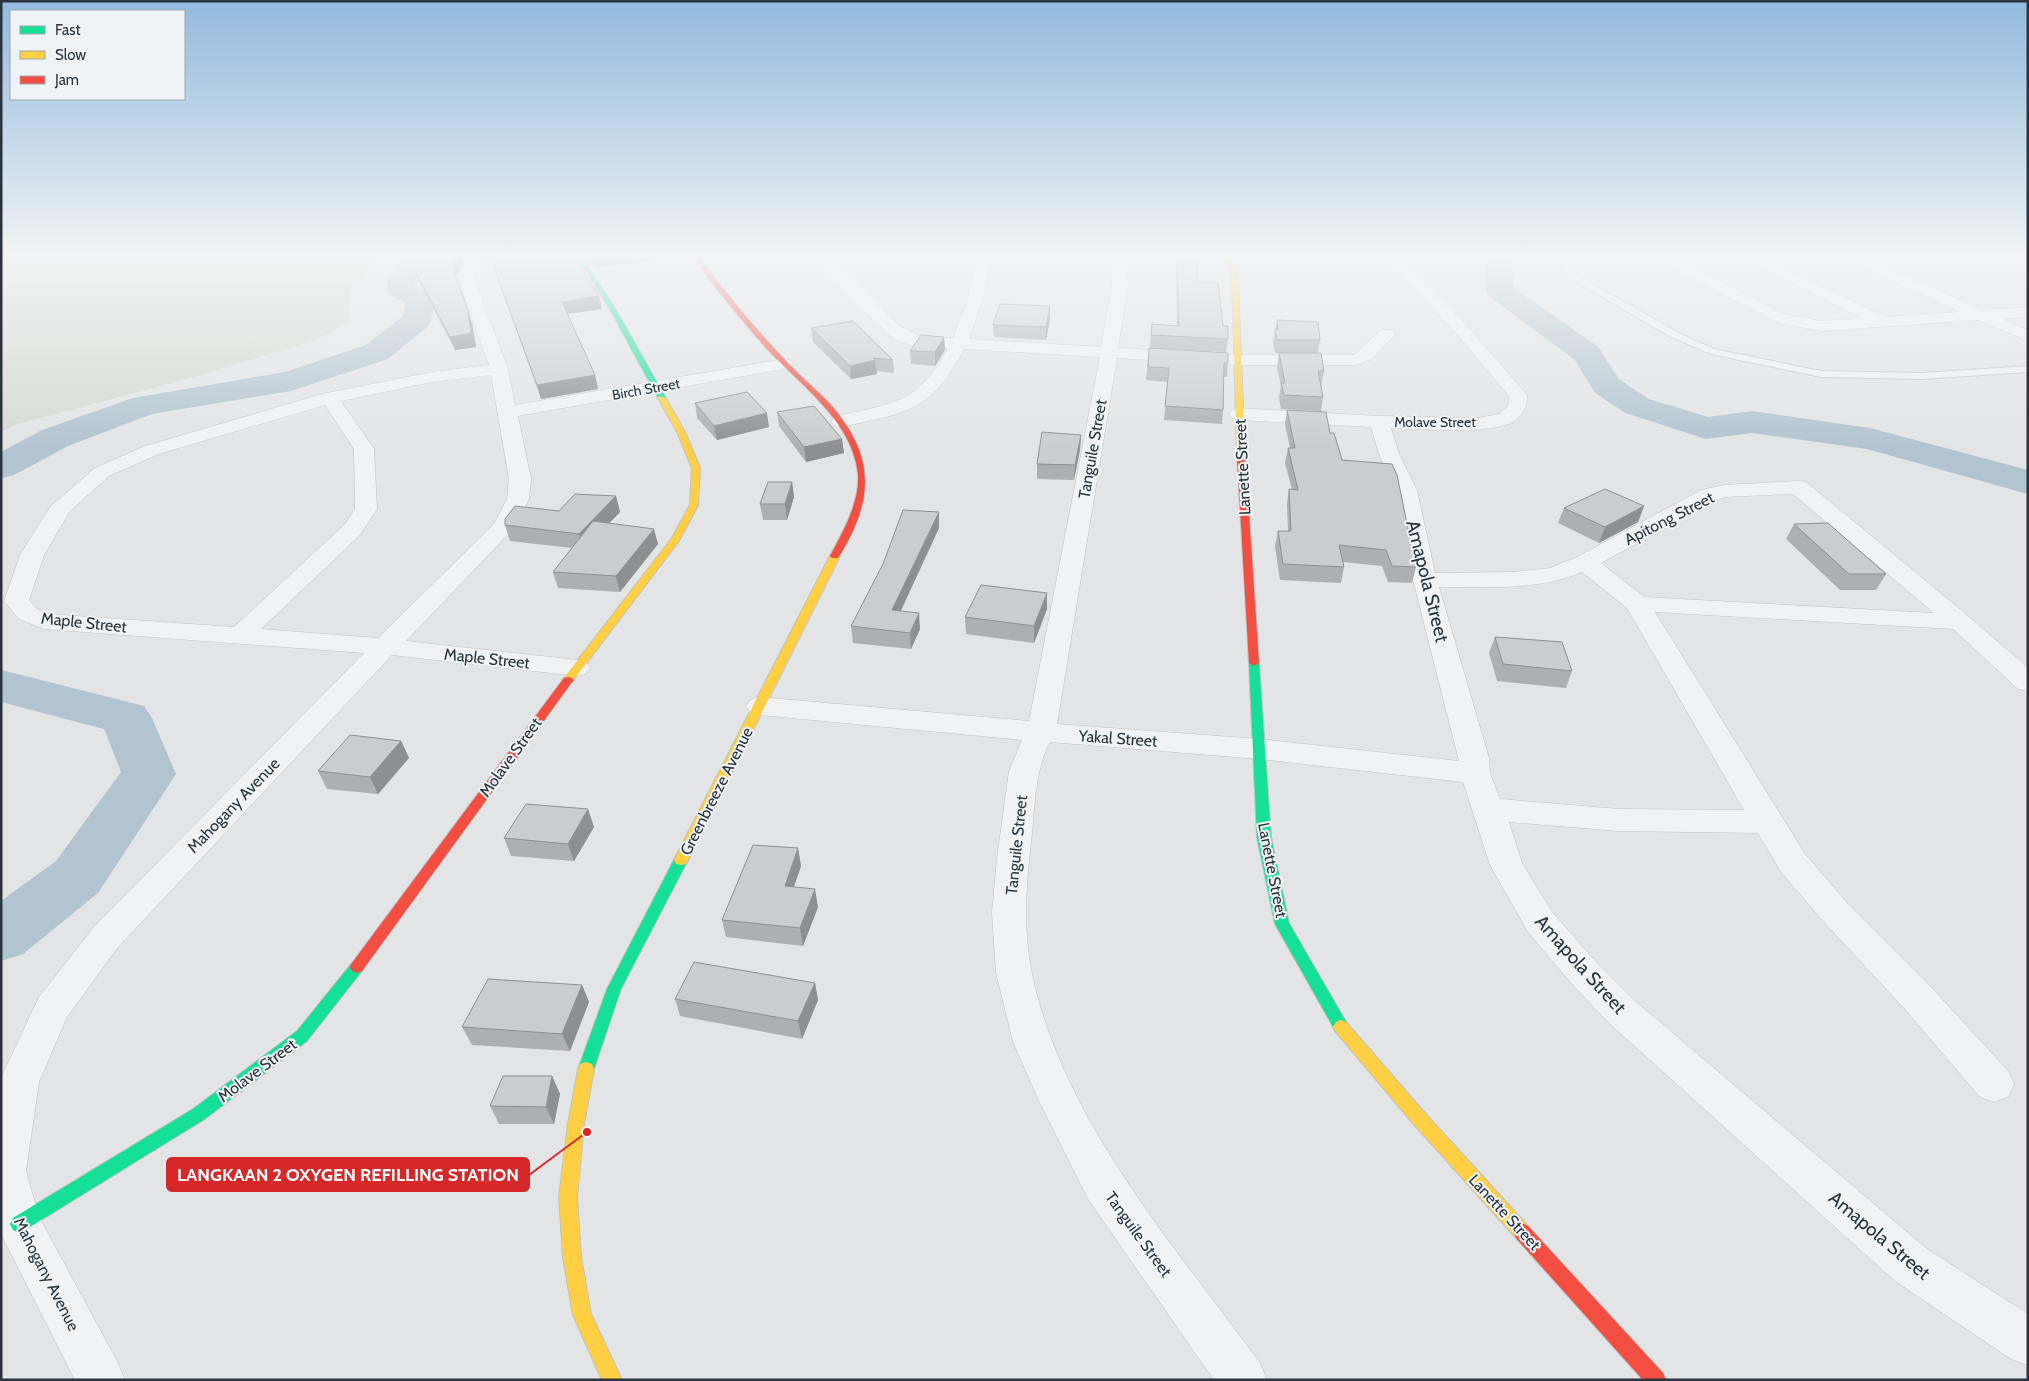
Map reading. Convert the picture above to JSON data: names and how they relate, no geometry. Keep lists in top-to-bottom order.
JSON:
{
  "streets": {
    "street": [
      "Birch Street",
      "Molave Street",
      "Tanguile Street",
      "Lanette Street",
      "Apitong Street",
      "Amapola Street",
      "Maple Street",
      "Yakal Street",
      "Greenbreeze Avenue",
      "Mahogany Avenue"
    ]
  },
  "crossings": [
    ["Birch Street", "Molave Street"],
    ["Birch Street", "Greenbreeze Avenue"],
    ["Birch Street", "Mahogany Avenue"],
    ["Molave Street", "Lanette Street"],
    ["Molave Street", "Amapola Street"],
    ["Molave Street", "Maple Street"],
    ["Molave Street", "Mahogany Avenue"],
    ["Tanguile Street", "Yakal Street"],
    ["Lanette Street", "Yakal Street"],
    ["Apitong Street", "Amapola Street"],
    ["Amapola Street", "Yakal Street"],
    ["Maple Street", "Mahogany Avenue"],
    ["Yakal Street", "Greenbreeze Avenue"]
  ],
  "places": ["LANGKAAN 2 OXYGEN REFILLING STATION"],
  "legend": ["Fast", "Slow", "Jam"]
}
